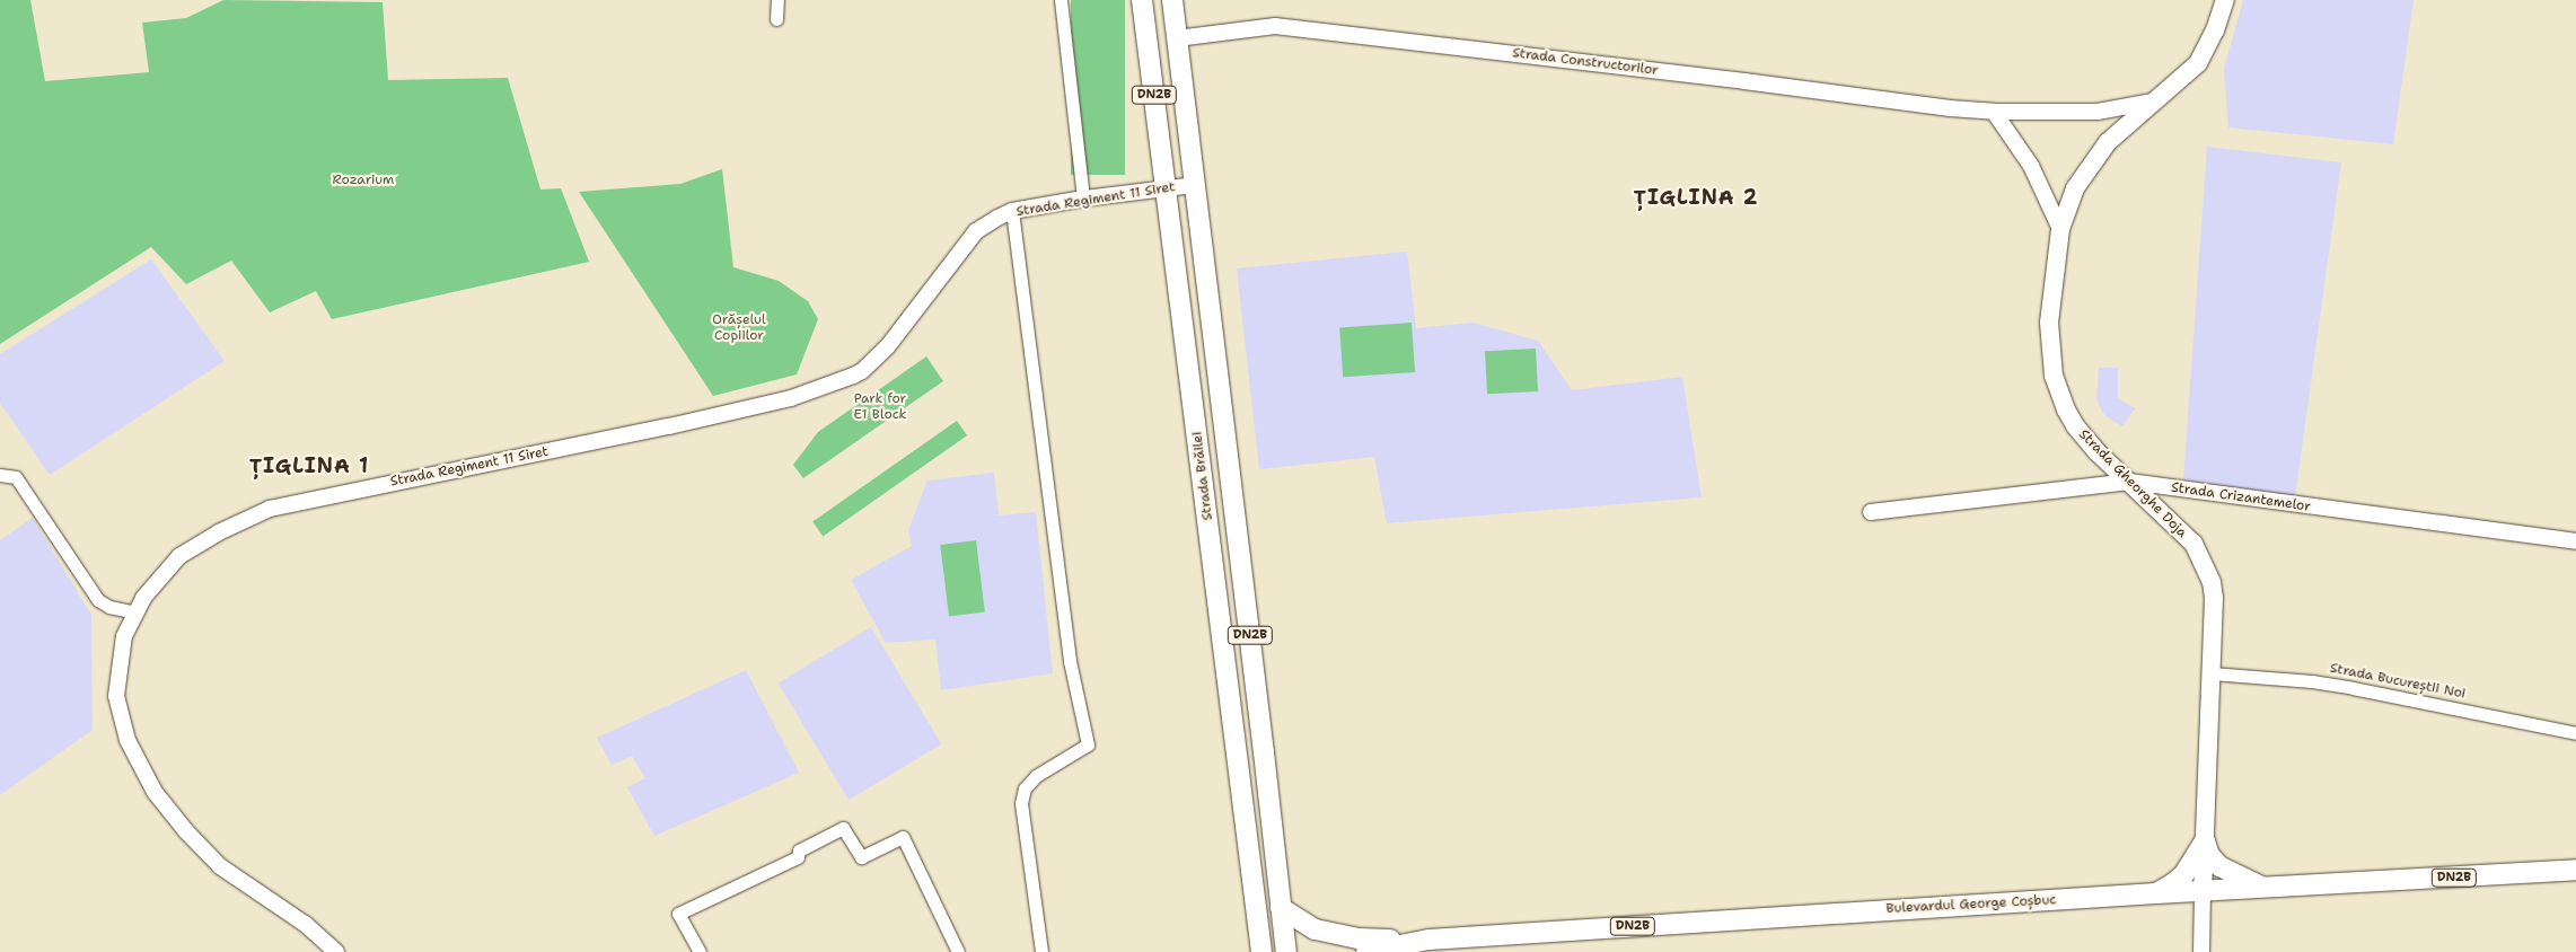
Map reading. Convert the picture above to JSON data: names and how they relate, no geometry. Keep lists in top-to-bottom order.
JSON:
{
  "streets": {
    "main road": [
      "DN2B",
      "Strada Brăilei",
      "Strada Gheorghe Doja",
      "Bulevardul George Coșbuc"
    ],
    "street": [
      "Strada Constructorilor",
      "Strada Regiment 11 Siret",
      "Strada Crizantemelor",
      "Strada Bucureștii Noi"
    ]
  },
  "crossings": [
    ["Strada Constructorilor", "Strada Brăilei"],
    ["Strada Constructorilor", "Strada Gheorghe Doja"],
    ["DN2B", "Strada Brăilei"],
    ["DN2B", "Bulevardul George Coșbuc"],
    ["Strada Regiment 11 Siret", "Strada Brăilei"],
    ["Strada Gheorghe Doja", "Strada Crizantemelor"],
    ["Strada Gheorghe Doja", "Strada Bucureștii Noi"],
    ["Strada Gheorghe Doja", "Bulevardul George Coșbuc"]
  ],
  "districts": ["ȚIGLINA 2", "ȚIGLINA 1"],
  "parks": ["Rozarium", "Orășelul Copiilor", "Park for E1 Block"]
}
